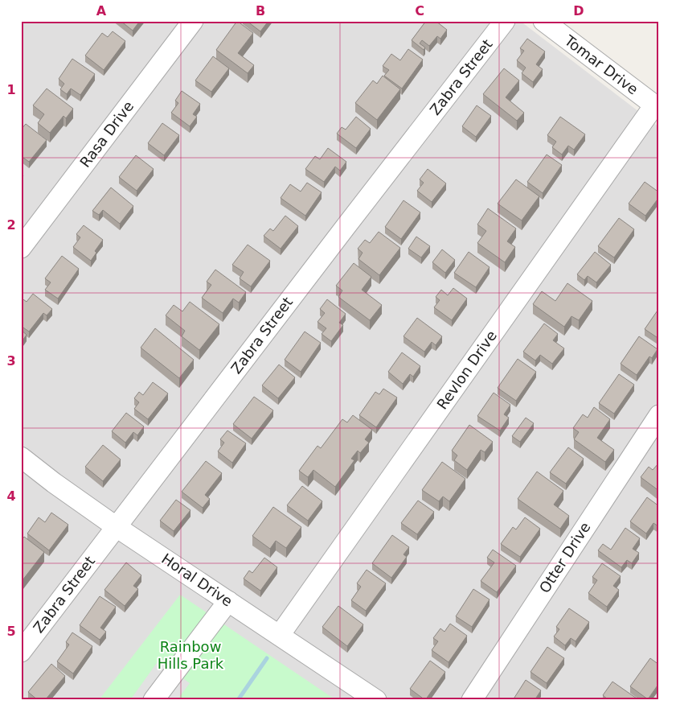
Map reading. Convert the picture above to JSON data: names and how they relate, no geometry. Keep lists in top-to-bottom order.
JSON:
{
  "streets": {
    "street": [
      "Tomar Drive",
      "Zabra Street",
      "Rasa Drive",
      "Revlon Drive",
      "Otter Drive",
      "Horal Drive"
    ]
  },
  "crossings": [
    ["Tomar Drive", "Revlon Drive"],
    ["Zabra Street", "Horal Drive"],
    ["Revlon Drive", "Horal Drive"]
  ],
  "parks": ["Rainbow Hills Park"],
  "grid": {
    "columns": [
      "A",
      "B",
      "C",
      "D"
    ],
    "rows": [
      "1",
      "2",
      "3",
      "4",
      "5"
    ]
  }
}
